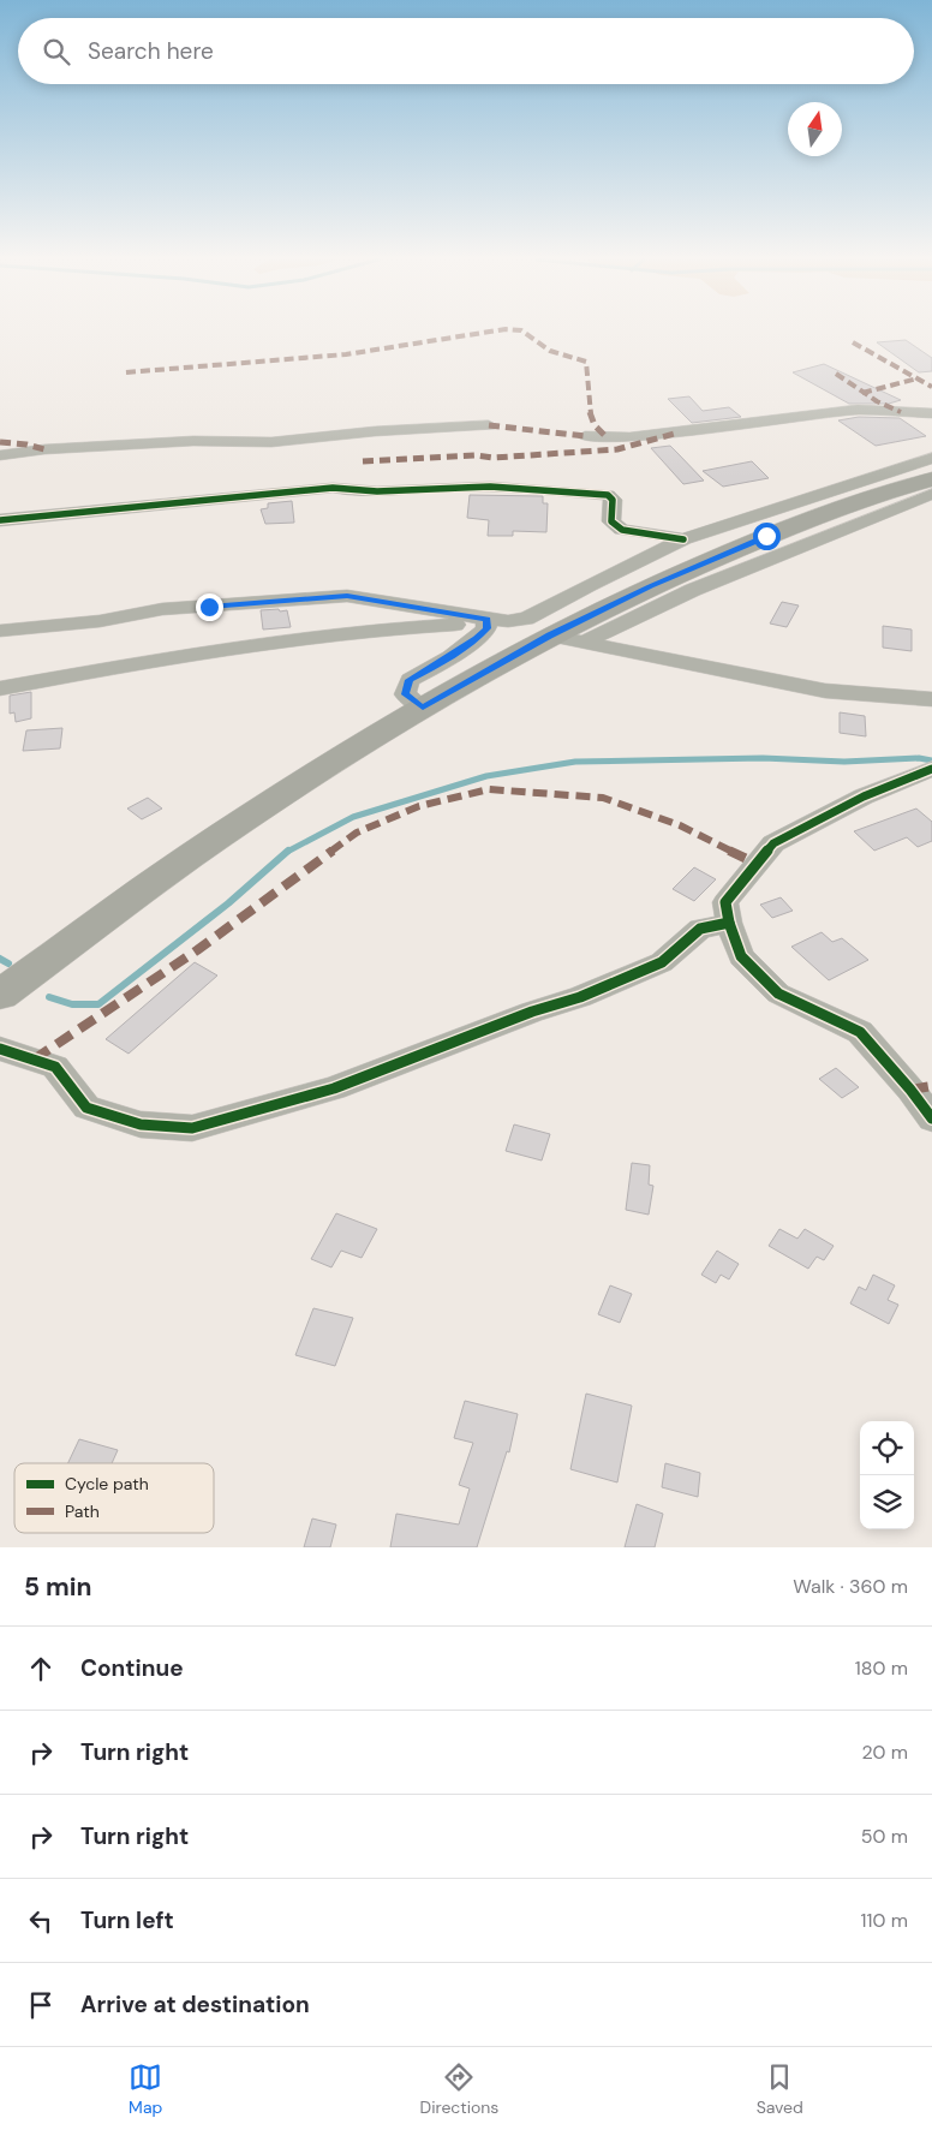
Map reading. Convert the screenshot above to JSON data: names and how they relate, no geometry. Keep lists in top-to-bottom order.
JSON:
{
  "legend": ["Cycle path", "Path"],
  "north": "top",
  "page": {
    "search": "Search here",
    "heading": ["5 min", "Walk · 360 m"],
    "list": [
      ["Continue", "180 m"],
      ["Turn right", "20 m"],
      ["Turn right", "50 m"],
      ["Turn left", "110 m"],
      "Arrive at destination"
    ],
    "nav": ["Map", "Directions", "Saved"]
  }
}
